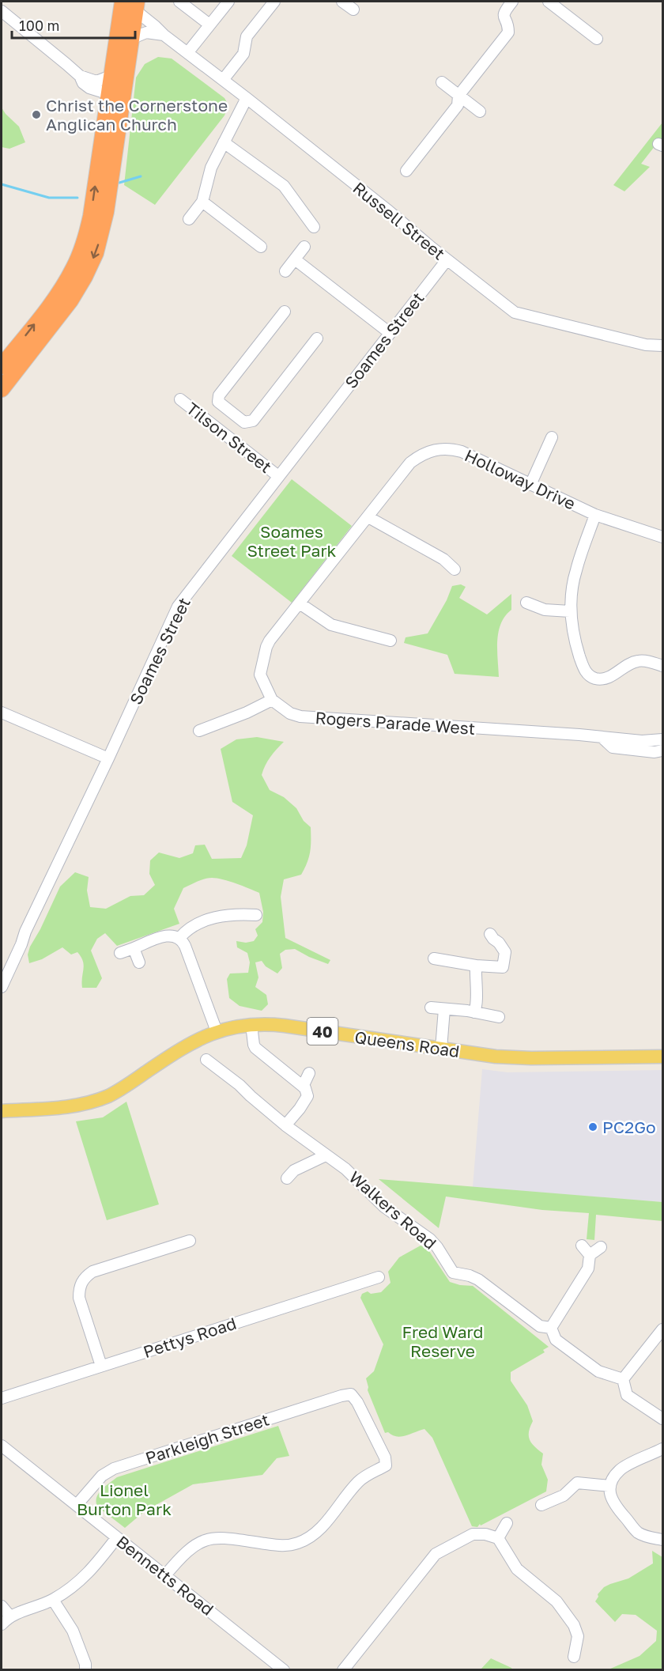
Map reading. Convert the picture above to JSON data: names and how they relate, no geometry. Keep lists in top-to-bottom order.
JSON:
{
  "streets": {
    "main road": ["40", "Queens Road"],
    "street": [
      "Russell Street",
      "Soames Street",
      "Tilson Street",
      "Holloway Drive",
      "Rogers Parade West",
      "Walkers Road",
      "Pettys Road",
      "Parkleigh Street",
      "Bennetts Road"
    ]
  },
  "crossings": [
    ["Russell Street", "Soames Street"],
    ["Soames Street", "Tilson Street"],
    ["Holloway Drive", "Rogers Parade West"],
    ["Parkleigh Street", "Bennetts Road"]
  ],
  "parks": ["Soames Street Park", "Fred Ward Reserve", "Lionel Burton Park"],
  "places": ["Christ the Cornerstone Anglican Church", "PC2Go"],
  "scale_bar": "100 m"
}
